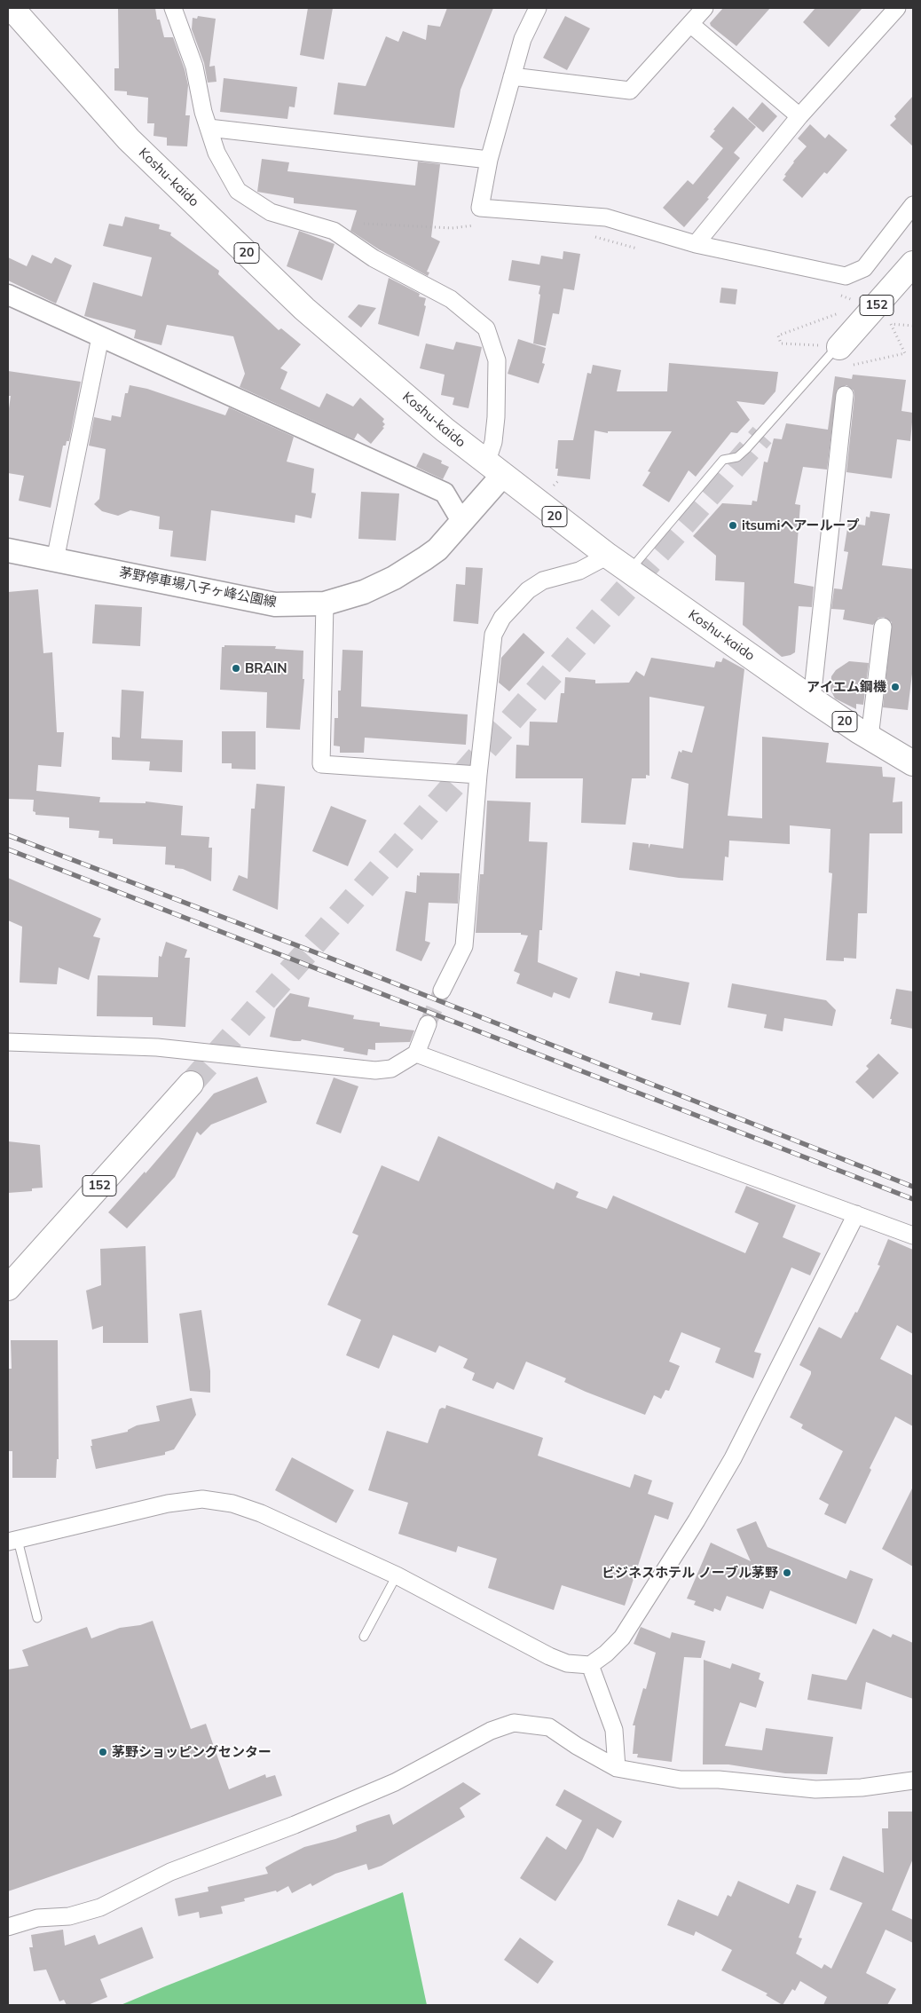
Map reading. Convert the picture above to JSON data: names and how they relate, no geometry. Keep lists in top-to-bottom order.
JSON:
{
  "streets": {
    "highway": ["Koshu-kaido", "20", "152"],
    "main road": ["茅野停車場八子ヶ峰公園線"]
  },
  "crossings": [
    ["Koshu-kaido", "茅野停車場八子ヶ峰公園線"]
  ],
  "places": [
    "itsumiヘアーループ",
    "BRAIN",
    "アイエム鋼機",
    "ビジネスホテル ノーブル茅野",
    "茅野ショッピングセンター"
  ]
}
